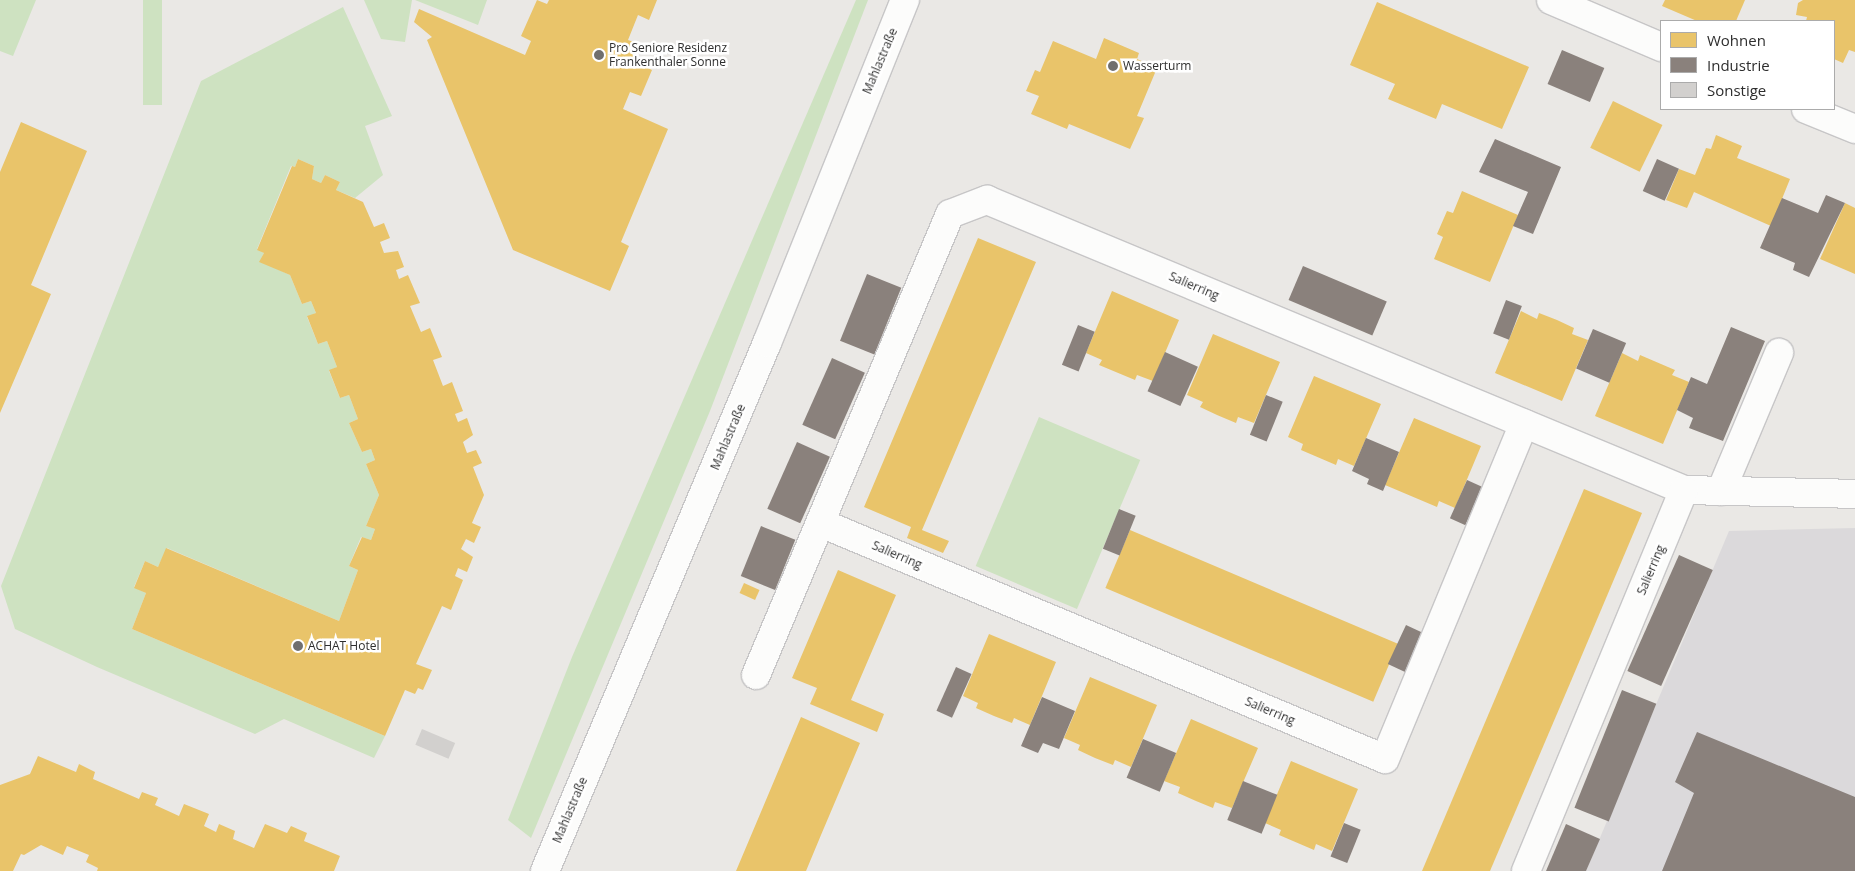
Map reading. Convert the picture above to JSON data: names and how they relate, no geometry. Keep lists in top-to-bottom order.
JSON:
{
  "streets": {
    "street": ["Mahlastraße", "Salierring"]
  },
  "places": ["Pro Seniore Residenz Frankenthaler Sonne", "Wasserturm", "ACHAT Hotel"],
  "legend": ["Wohnen", "Industrie", "Sonstige"]
}
